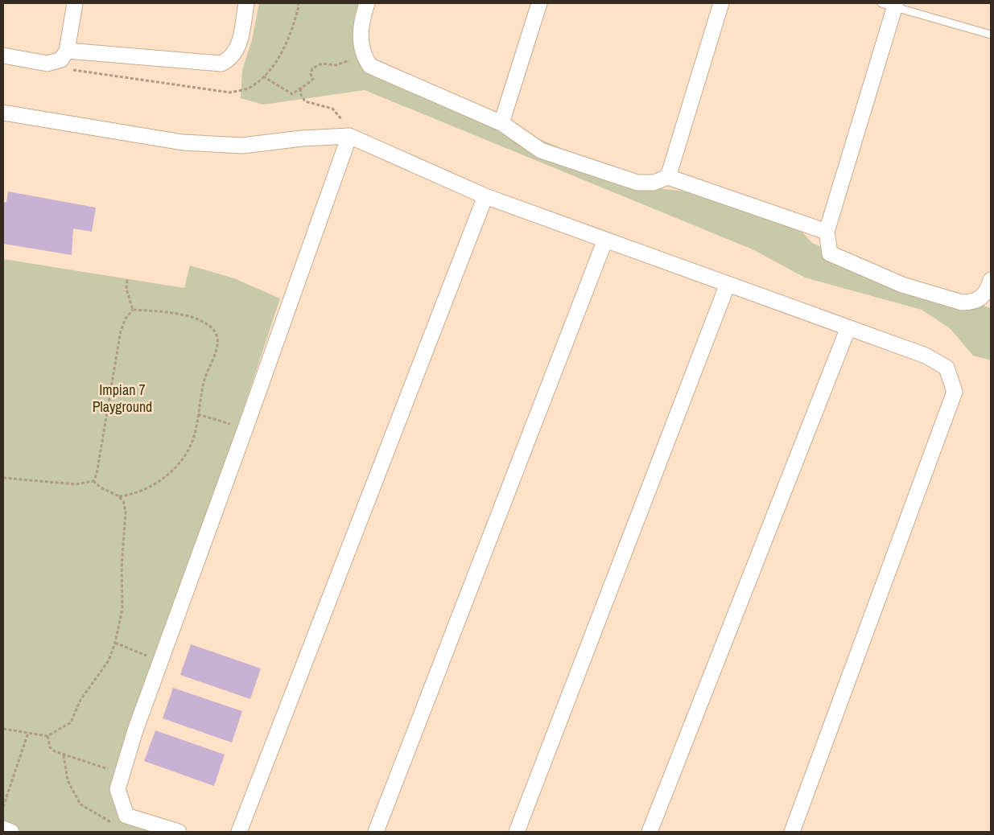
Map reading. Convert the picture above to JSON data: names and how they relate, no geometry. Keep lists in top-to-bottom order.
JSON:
{
  "parks": ["Impian 7 Playground"]
}
